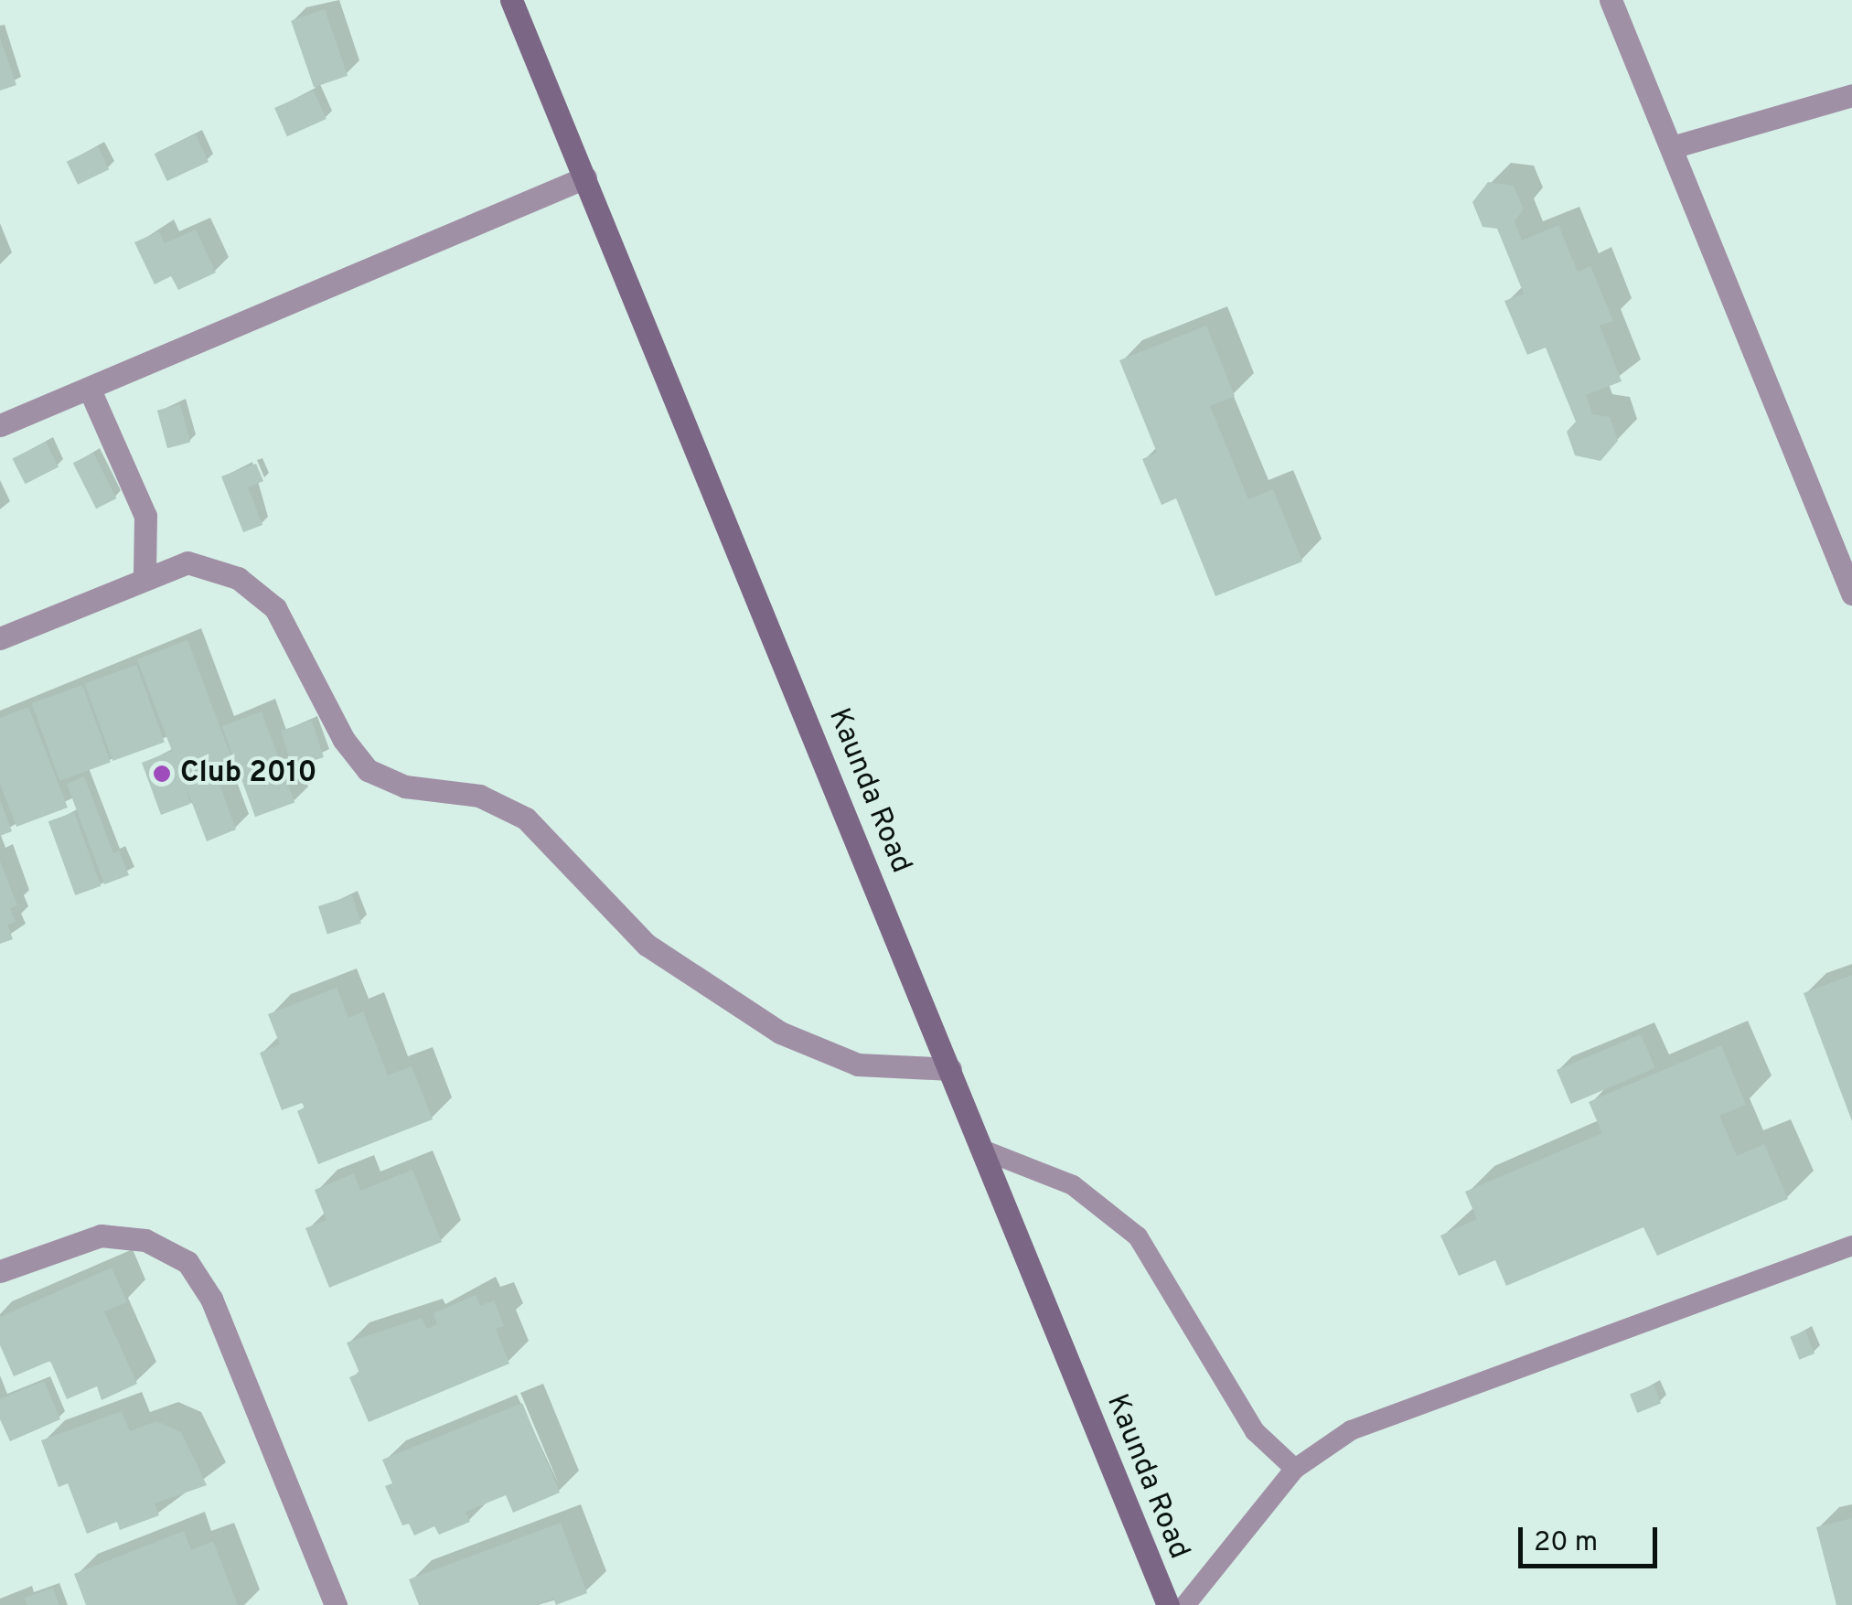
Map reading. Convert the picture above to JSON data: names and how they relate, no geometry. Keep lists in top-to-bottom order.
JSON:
{
  "streets": {
    "main road": ["Kaunda Road"]
  },
  "places": ["Club 2010"],
  "scale_bar": "20 m"
}
